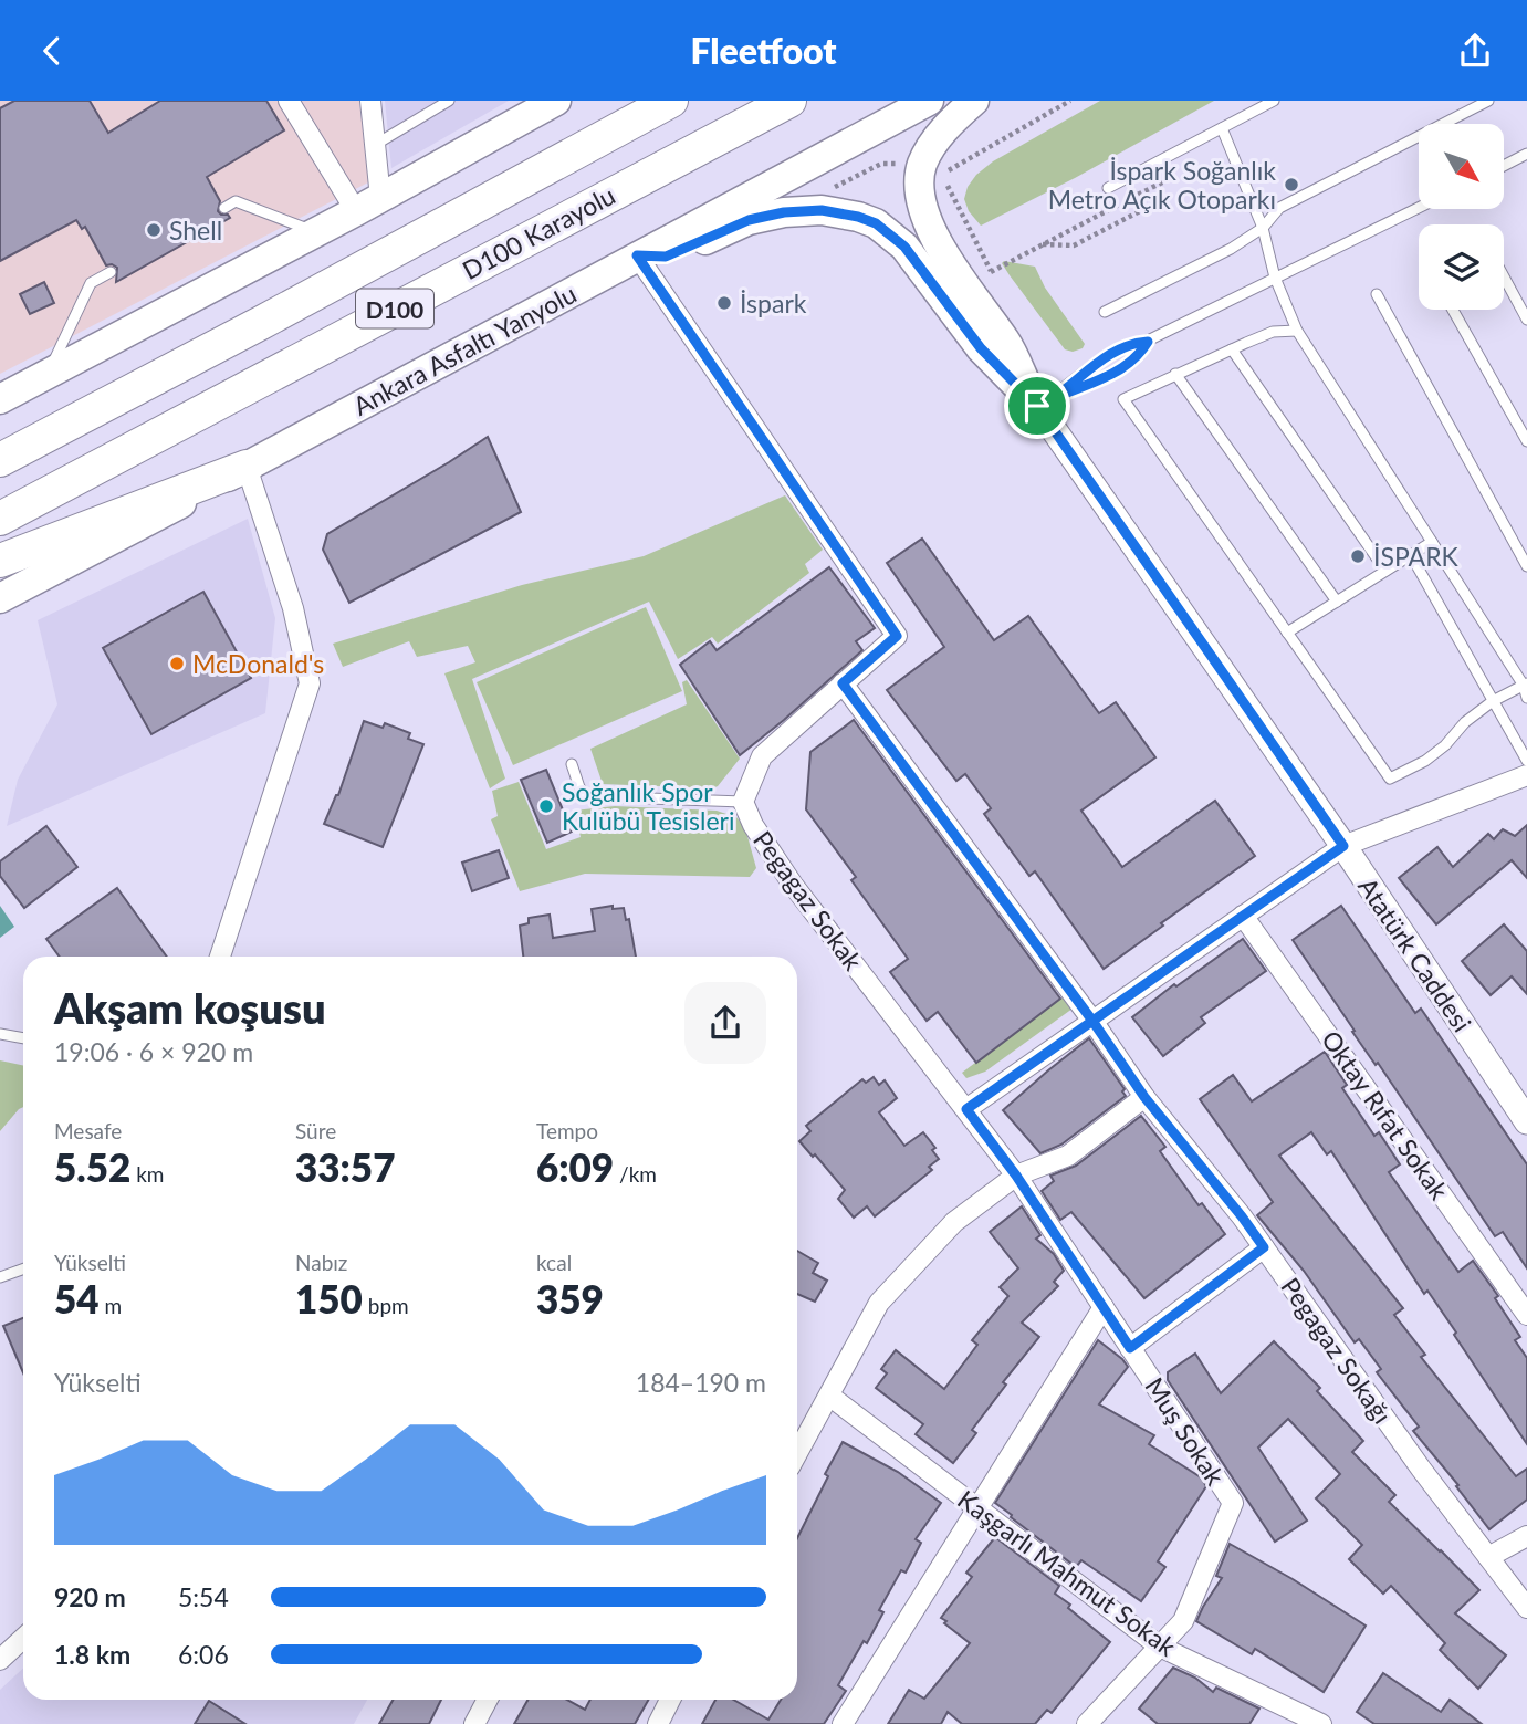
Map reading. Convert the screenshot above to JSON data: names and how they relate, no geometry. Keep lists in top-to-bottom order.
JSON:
{
  "streets": {
    "highway": ["D100 Karayolu", "D100"],
    "main road": ["Ankara Asfaltı Yanyolu"],
    "street": [
      "Pegagaz Sokak",
      "Atatürk Caddesi",
      "Oktay Rıfat Sokak",
      "Pegagaz Sokağı",
      "Muş Sokak",
      "Kaşgarlı Mahmut Sokak"
    ]
  },
  "crossings": [
    ["Ankara Asfaltı Yanyolu", "Pegagaz Sokak"],
    ["Pegagaz Sokak", "Pegagaz Sokağı"],
    ["Pegagaz Sokak", "Muş Sokak"],
    ["Muş Sokak", "Kaşgarlı Mahmut Sokak"]
  ],
  "places": [
    "İspark Soğanlık Metro Açık Otoparkı",
    "Shell",
    "İspark",
    "İSPARK",
    "McDonald's",
    "Soğanlık Spor Kulübü Tesisleri"
  ],
  "north": "bottom right",
  "page": {
    "header": "Fleetfoot",
    "heading": ["Akşam koşusu", "19:06 · 6 × 920 m"],
    "stats": [
      ["Mesafe", "5.52 km"],
      ["Süre", "33:57"],
      ["Tempo", "6:09 /km"],
      ["Yükselti", "54 m"],
      ["Nabız", "150 bpm"],
      ["kcal", "359"]
    ],
    "chart": ["Yükselti", "184–190 m"],
    "list": [
      {
        "name": "920 m",
        "note": "5:54"
      },
      {
        "name": "1.8 km",
        "note": "6:06"
      }
    ]
  }
}
